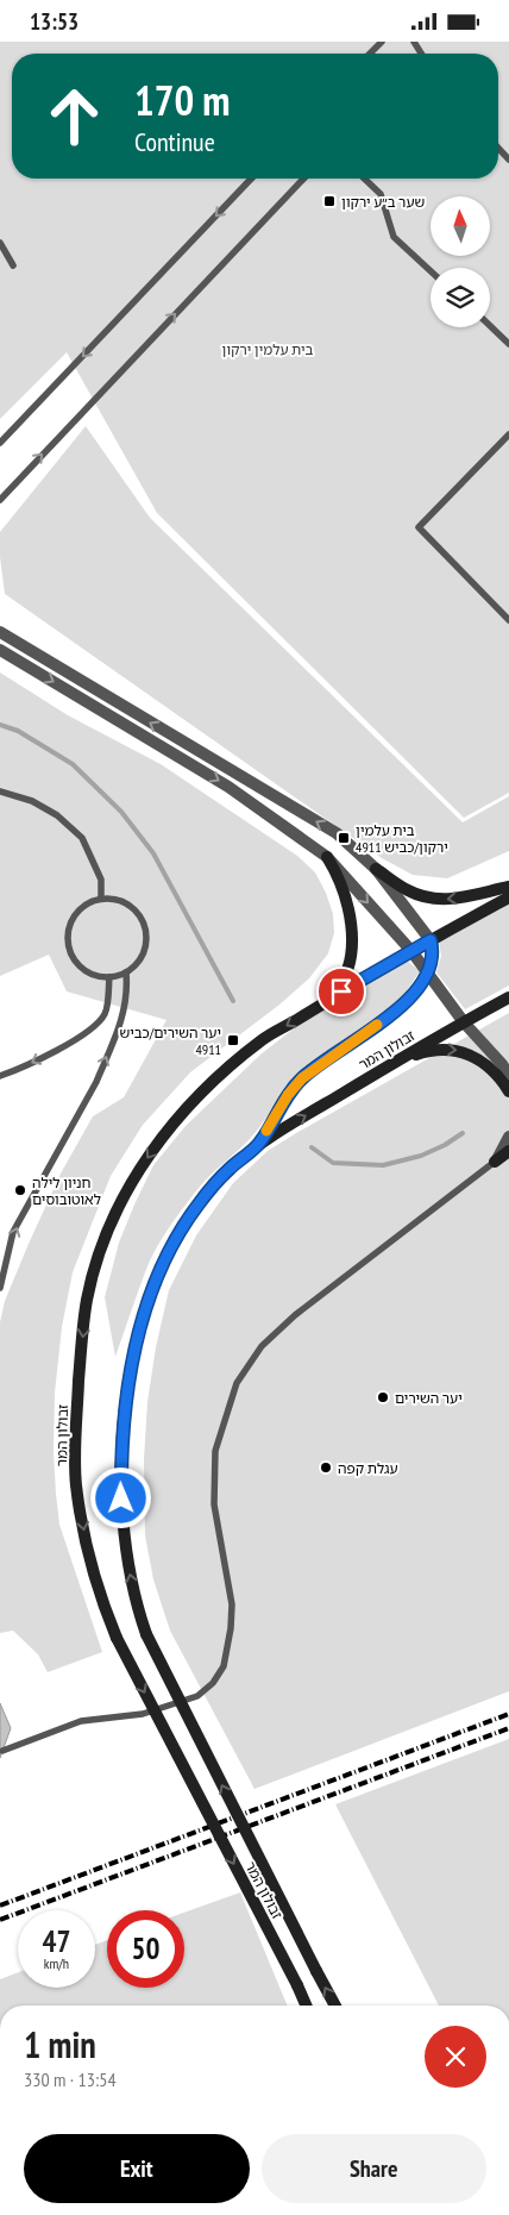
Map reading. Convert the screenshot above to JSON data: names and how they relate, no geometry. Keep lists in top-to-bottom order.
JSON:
{
  "streets": {
    "main road": ["זבולון המר"]
  },
  "parks": ["בית עלמין ירקון"],
  "places": {
    "transit": ["שער ב״ע ירקון", "בית עלמין ירקון/כביש 4911", "יער השירים/כביש 4911"],
    "other": ["חניון לילה לאוטובוסים", "יער השירים", "עגלת קפה"]
  },
  "north": "top",
  "page": {
    "status": "13:53",
    "turn": ["170 m", "Continue"],
    "speed": "47 km/h",
    "limit": "50",
    "heading": ["1 min", "330 m · 13:54"],
    "buttons": ["Exit", "Share"]
  }
}
